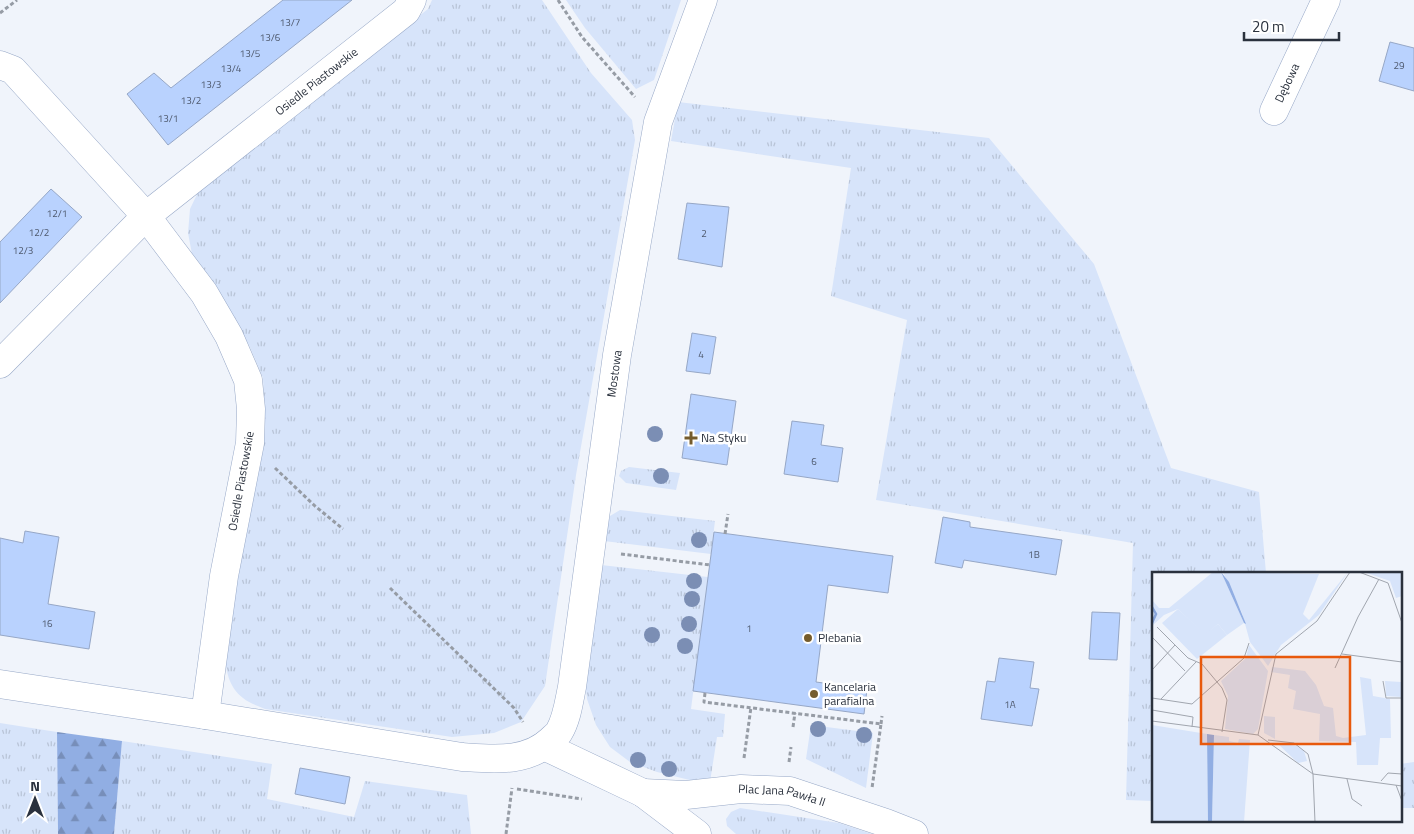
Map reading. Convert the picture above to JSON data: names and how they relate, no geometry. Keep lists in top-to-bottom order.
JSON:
{
  "streets": {
    "street": [
      "Osiedle Piastowskie",
      "Dębowa",
      "Mostowa",
      "Plac Jana Pawła II"
    ]
  },
  "places": {
    "health": ["Na Styku"],
    "other": ["Plebania", "Kancelaria parafialna"]
  },
  "house_numbers": [
    "13/7",
    "13/6",
    "13/5",
    "29",
    "13/4",
    "13/3",
    "13/2",
    "13/1",
    "12/1",
    "12/2",
    "2",
    "12/3",
    "4",
    "6",
    "1B",
    "16",
    "1",
    "1A"
  ],
  "scale_bar": "20 m",
  "north": "top"
}
